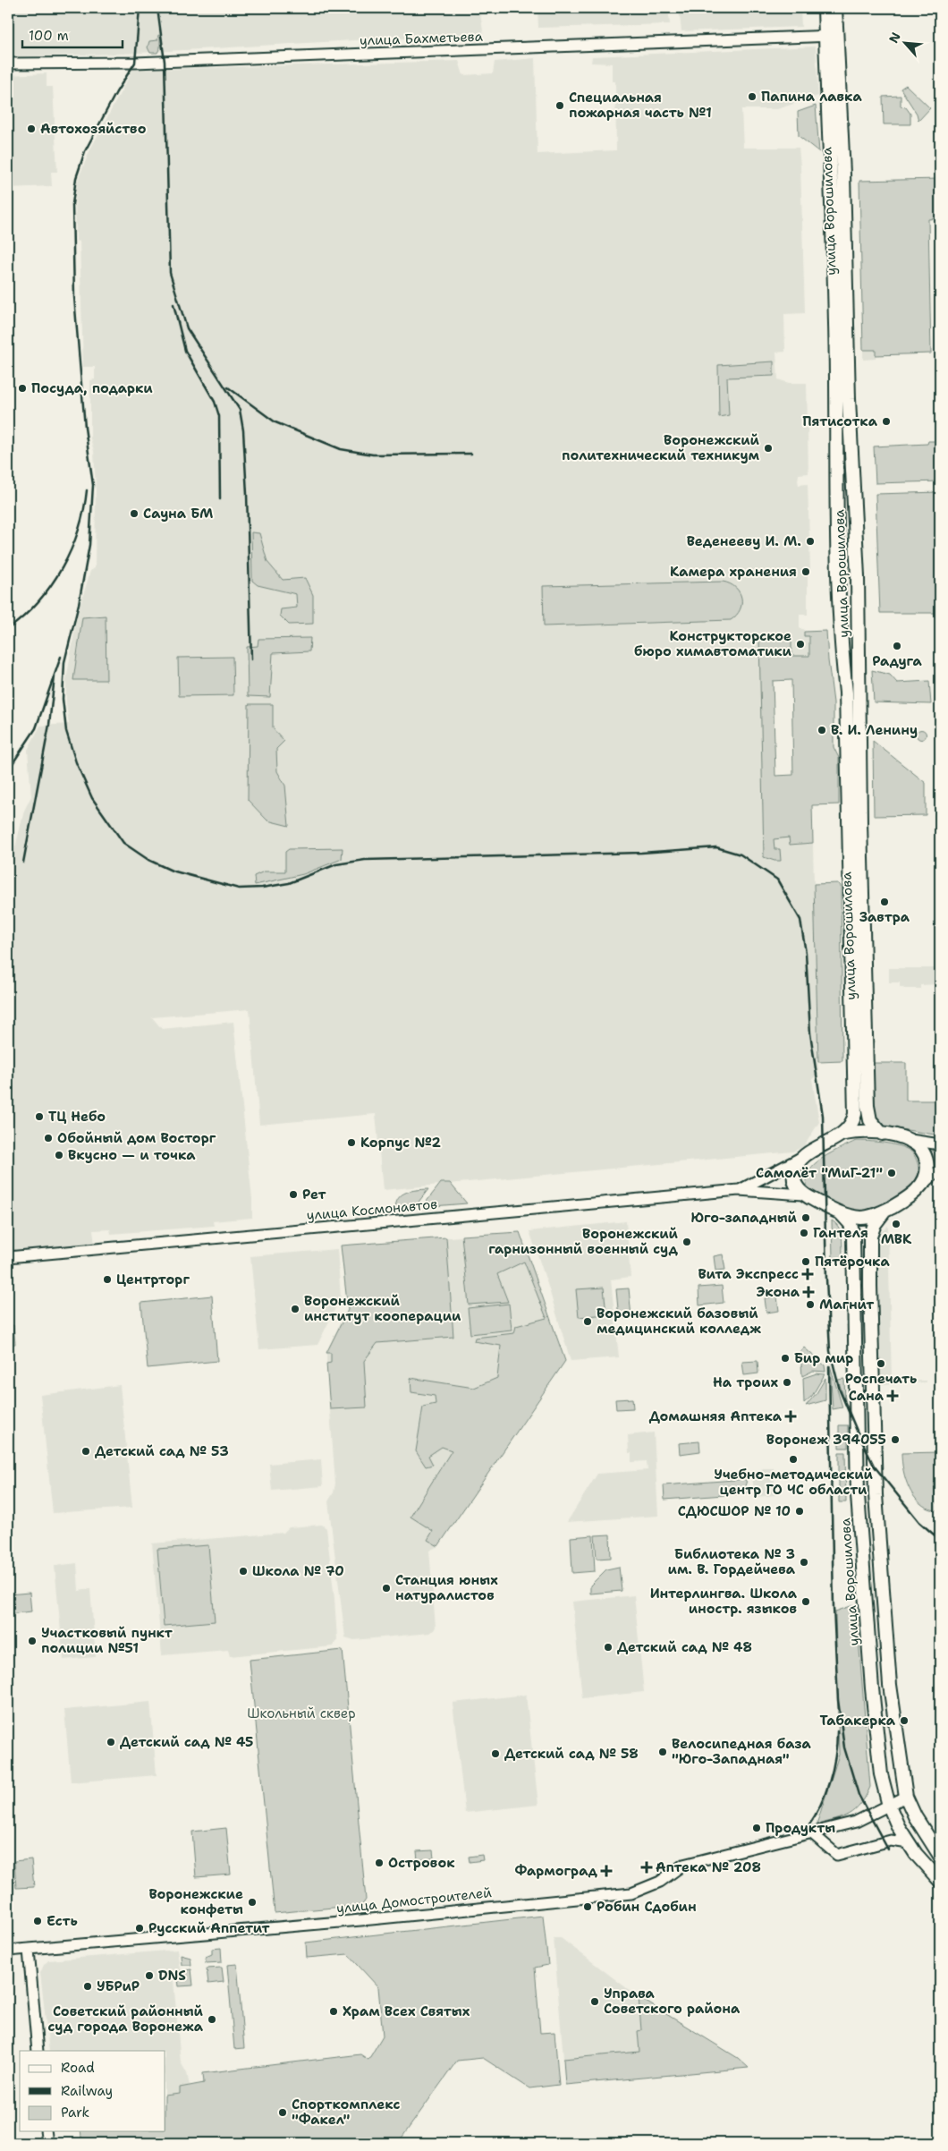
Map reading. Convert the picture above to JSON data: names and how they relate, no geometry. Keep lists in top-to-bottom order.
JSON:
{
  "streets": {
    "main road": ["улица Ворошилова"],
    "street": ["улица Бахметьева", "улица Космонавтов", "улица Домостроителей"]
  },
  "crossings": [
    ["улица Бахметьева", "улица Ворошилова"],
    ["улица Ворошилова", "улица Космонавтов"],
    ["улица Ворошилова", "улица Домостроителей"]
  ],
  "parks": ["Школьный сквер"],
  "places": {
    "other": [
      "Папина лавка",
      "Специальная пожарная часть №1",
      "Автохозяйство",
      "Посуда, подарки",
      "Пятисотка",
      "Воронежский политехнический техникум",
      "Сауна БМ",
      "Веденееву И. М.",
      "Камера хранения",
      "Конструкторское бюро химавтоматики",
      "Радуга",
      "В. И. Ленину",
      "Завтра",
      "ТЦ Небо",
      "Обойный дом Восторг",
      "Корпус №2",
      "Вкусно — и точка",
      "Самолёт \"МиГ-21\"",
      "Рет",
      "Юго-западный",
      "МВК",
      "Гантеля",
      "Воронежский гарнизонный военный суд",
      "Пятёрочка",
      "Центрторг",
      "Магнит",
      "Воронежский институт кооперации",
      "Воронежский базовый медицинский колледж",
      "Бир мир",
      "Роспечать",
      "На троих",
      "Воронеж 394055",
      "Детский сад № 53",
      "Учебно-методический центр ГО ЧС области",
      "СДЮСШОР № 10",
      "Библиотека № 3 им. В. Гордейчева",
      "Школа № 70",
      "Станция юных натуралистов",
      "Интерлингва. Школа иностр. языков",
      "Участковый пункт полиции №51",
      "Детский сад № 48",
      "Табакерка",
      "Детский сад № 45",
      "Велосипедная база \"Юго-Западная\"",
      "Детский сад № 58",
      "Продукты",
      "Островок",
      "Воронежские конфеты",
      "Робин Сдобин",
      "Есть",
      "Русский Аппетит",
      "DNS",
      "УБРиР",
      "Управа Советского района",
      "Храм Всех Святых",
      "Советский районный суд города Воронежа",
      "Спорткомплекс \"Факел\""
    ],
    "health": [
      "Вита Экспресс",
      "Экона",
      "Сана",
      "Домашняя Аптека",
      "Аптека № 208",
      "Фармоград"
    ]
  },
  "legend": ["Road", "Railway", "Park"],
  "scale_bar": "100 m",
  "north": "top left"
}
